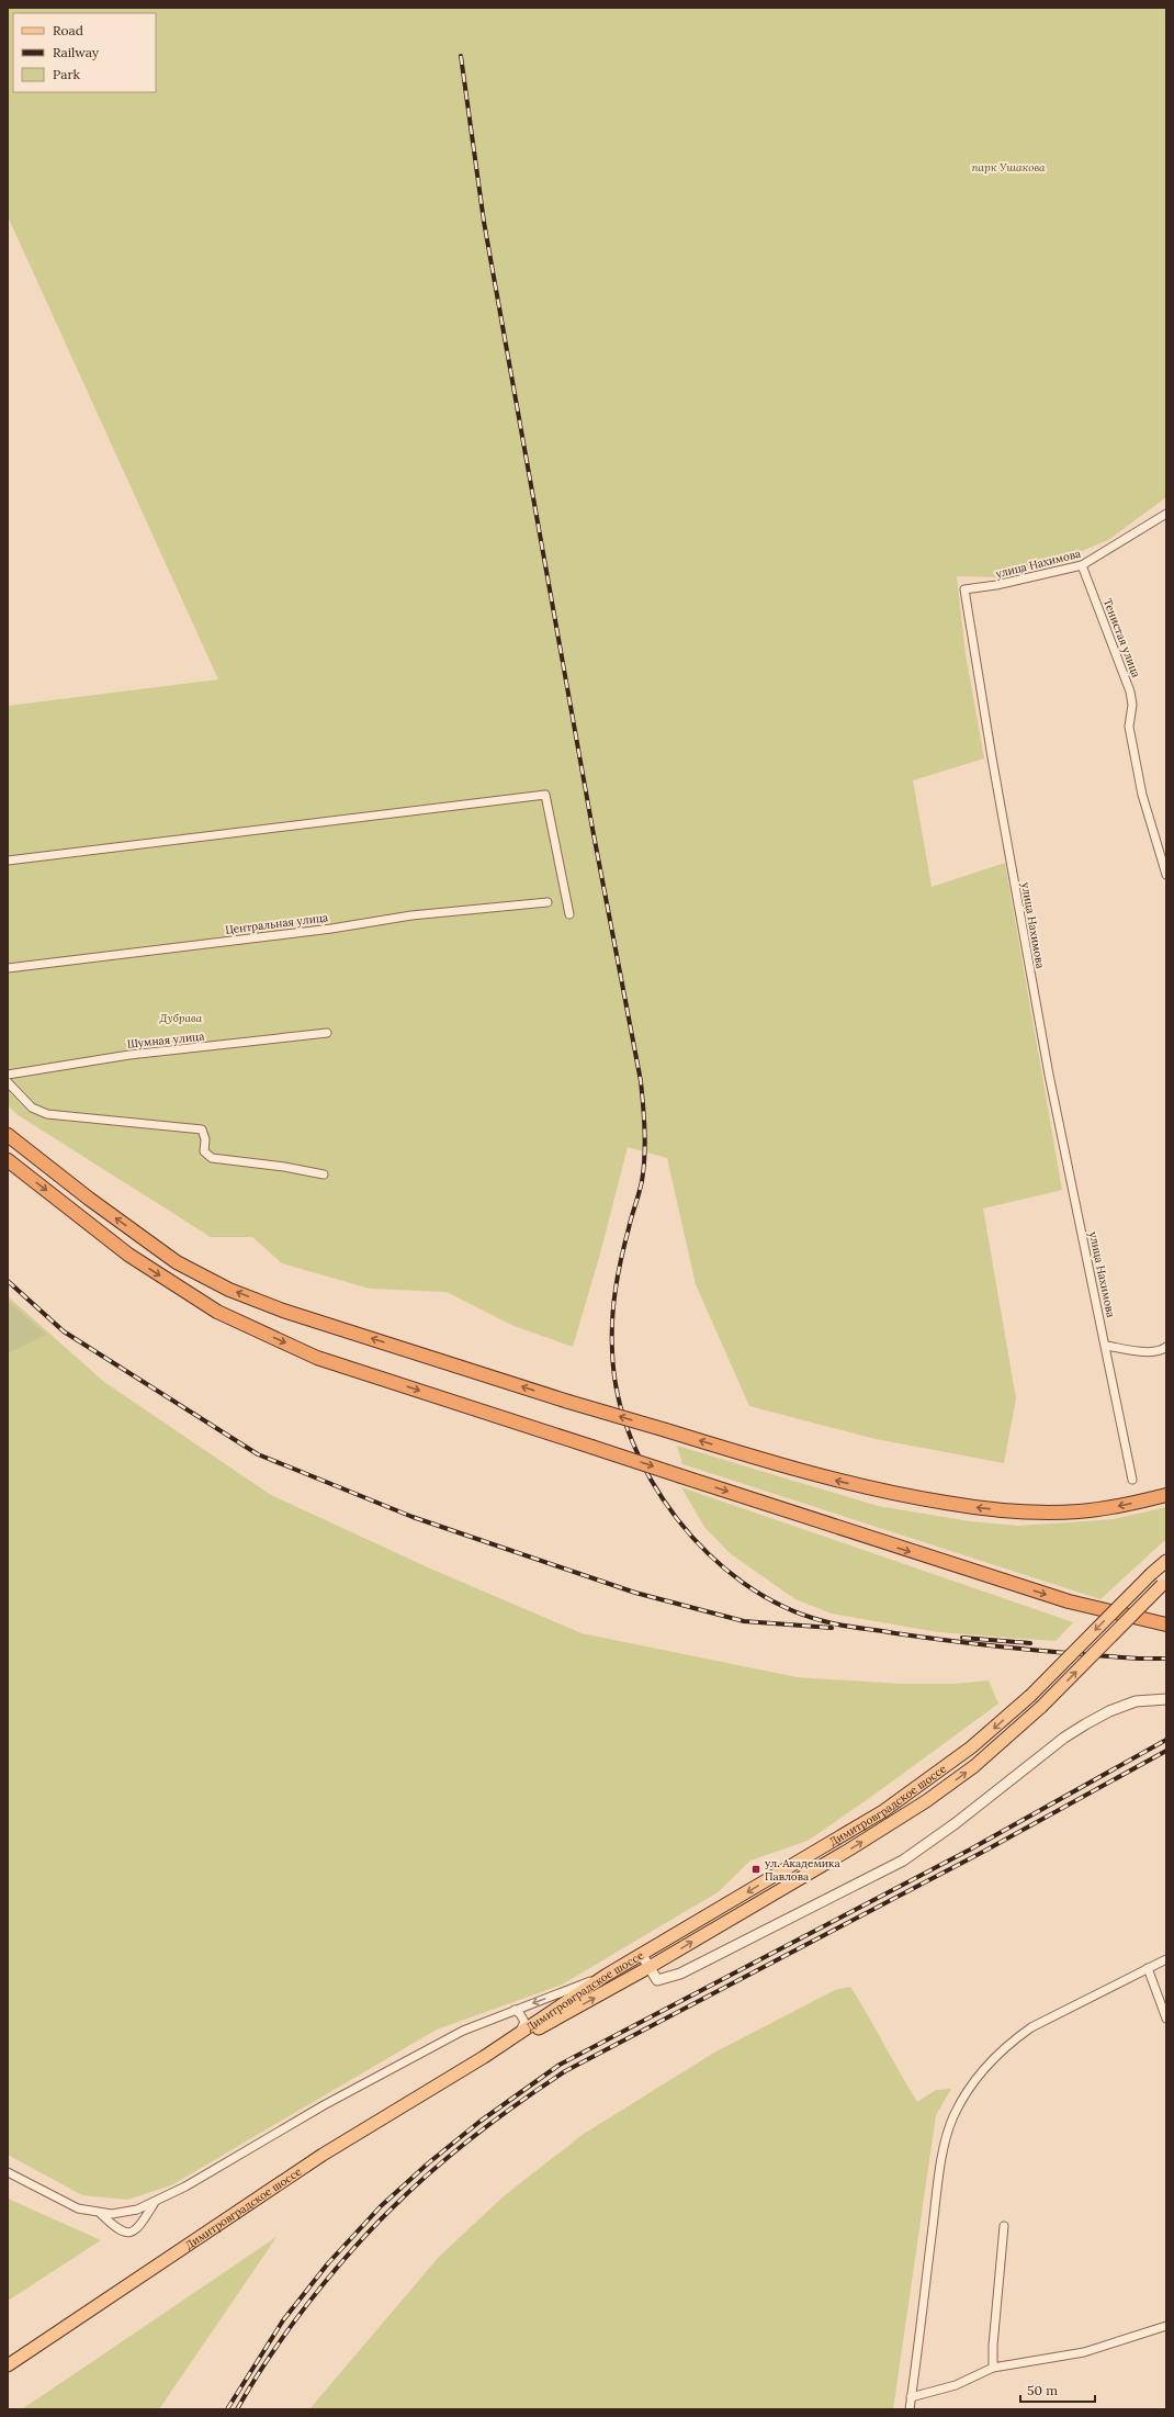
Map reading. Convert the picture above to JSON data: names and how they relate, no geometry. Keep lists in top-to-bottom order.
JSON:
{
  "streets": {
    "main road": ["Димитровградское шоссе"],
    "street": [
      "улица Нахимова",
      "Тенистая улица",
      "Центральная улица",
      "Шумная улица"
    ]
  },
  "crossings": [
    ["улица Нахимова", "Тенистая улица"]
  ],
  "parks": ["парк Ушакова", "Дубрава"],
  "places": {
    "transit": ["ул. Академика Павлова"]
  },
  "legend": ["Road", "Railway", "Park"],
  "scale_bar": "50 m"
}
